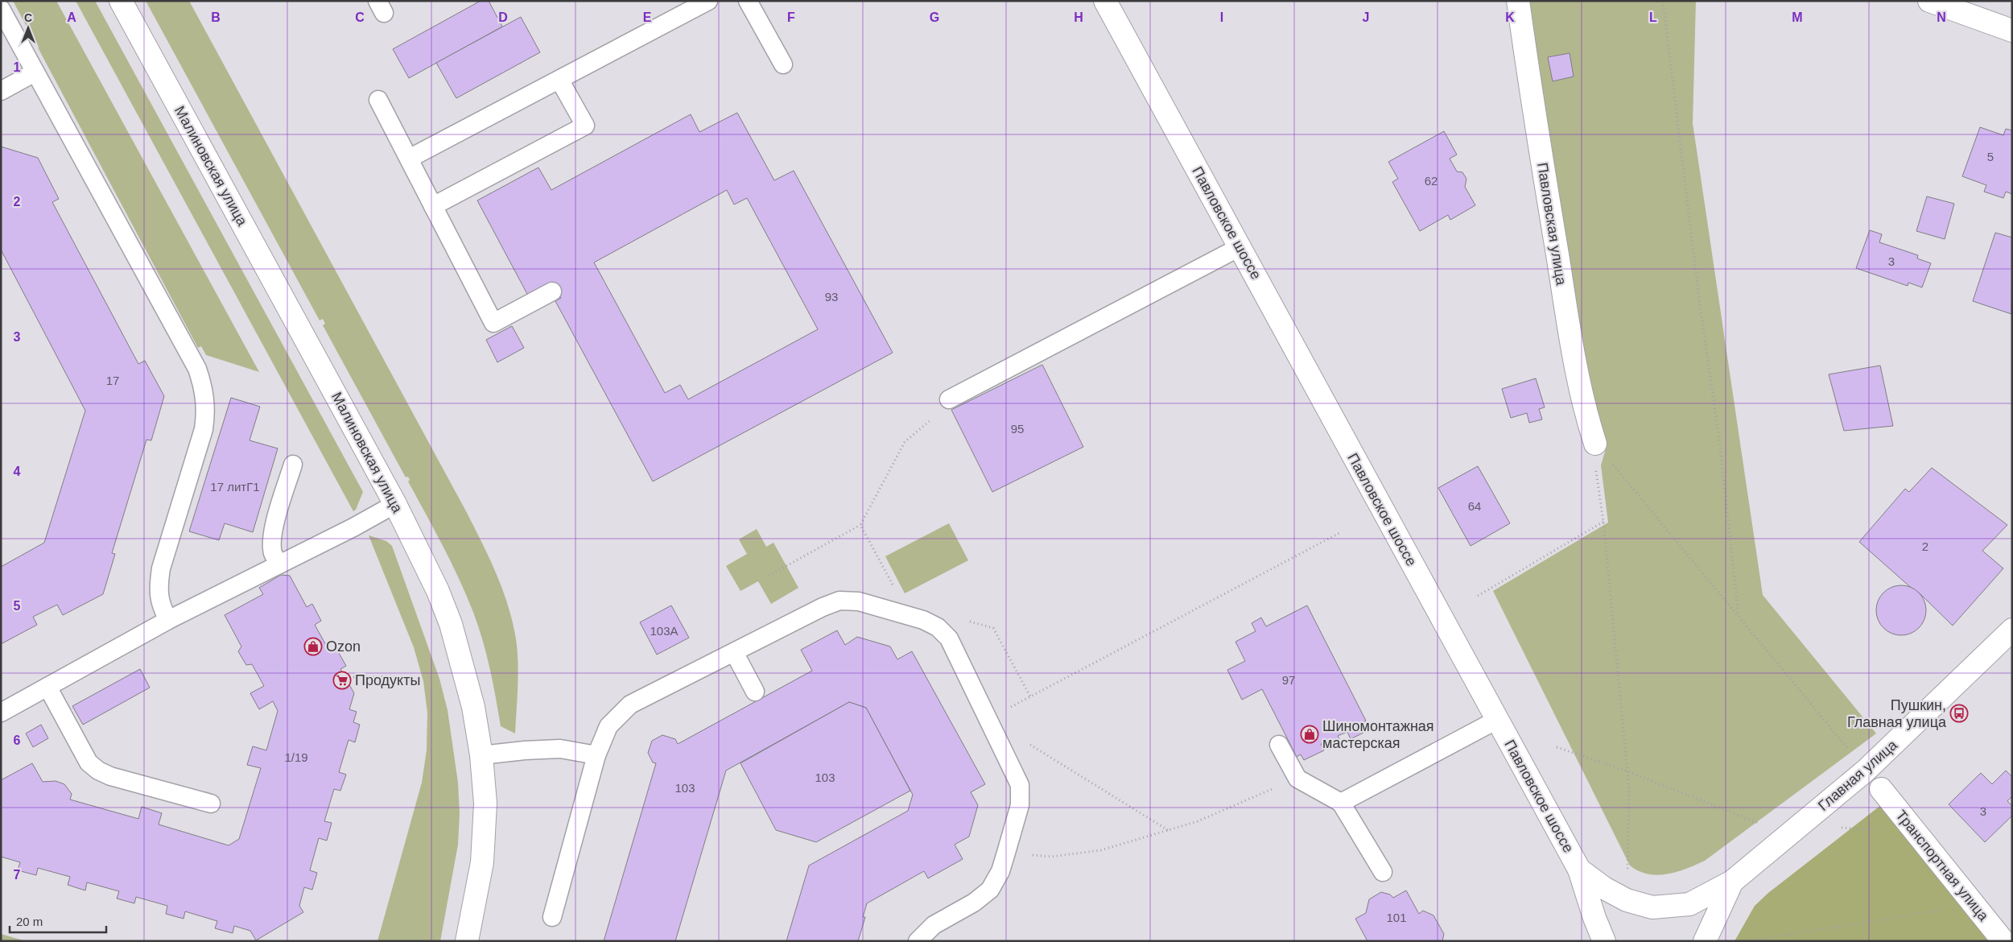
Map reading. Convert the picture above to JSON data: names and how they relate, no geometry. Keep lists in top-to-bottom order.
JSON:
{
  "streets": {
    "street": [
      "Малиновская улица",
      "Павловское шоссе",
      "Павловская улица",
      "Главная улица",
      "Транспортная улица"
    ]
  },
  "crossings": [
    ["Павловское шоссе", "Главная улица"]
  ],
  "places": {
    "shop": ["Ozon", "Шиномонтажная мастерская"],
    "supermarket": ["Продукты"],
    "bus stop": ["Пушкин, Главная улица"]
  },
  "house_numbers": [
    "5",
    "62",
    "3",
    "93",
    "17",
    "95",
    "17 литГ1",
    "64",
    "2",
    "103А",
    "97",
    "1/19",
    "103",
    "103",
    "3",
    "101"
  ],
  "scale_bar": "20 m",
  "north": "top",
  "grid": {
    "columns": [
      "A",
      "B",
      "C",
      "D",
      "E",
      "F",
      "G",
      "H",
      "I",
      "J",
      "K",
      "L",
      "M",
      "N"
    ],
    "rows": [
      "1",
      "2",
      "3",
      "4",
      "5",
      "6",
      "7"
    ]
  }
}
